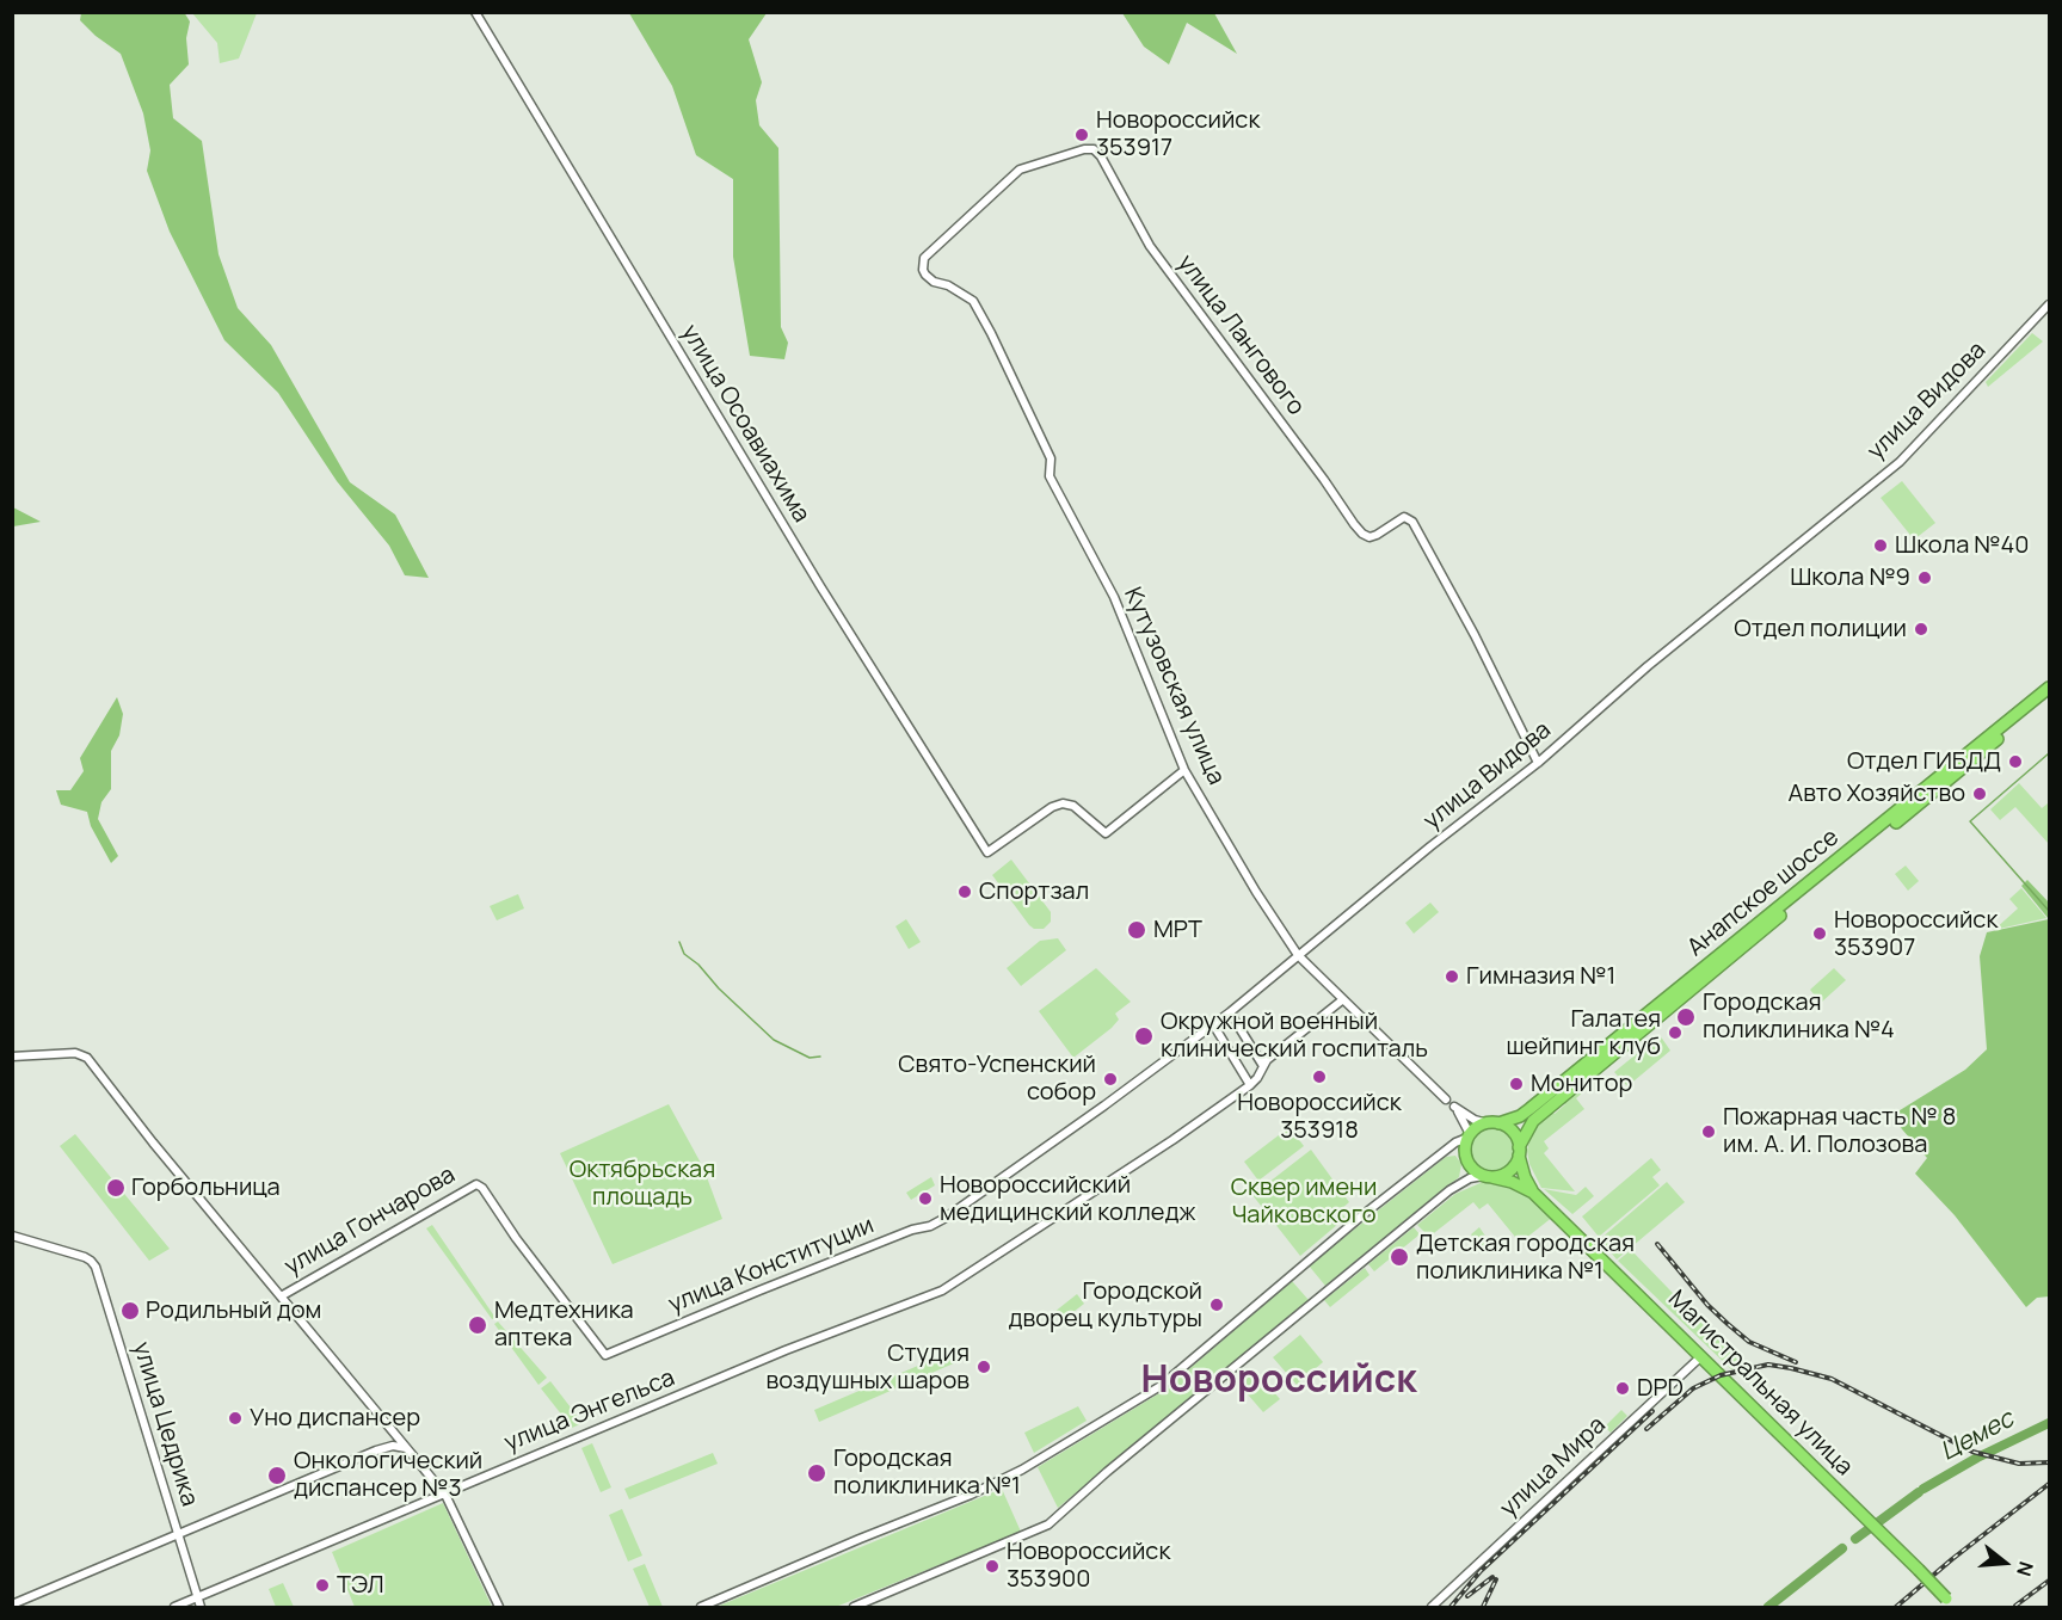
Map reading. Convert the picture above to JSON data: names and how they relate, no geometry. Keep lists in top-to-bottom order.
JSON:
{
  "streets": {
    "highway": ["Анапское шоссе", "Магистральная улица"],
    "street": [
      "улица Лангового",
      "улица Видова",
      "улица Осоавиахима",
      "Кутузовская улица",
      "улица Гончарова",
      "улица Конституции",
      "улица Энгельса",
      "улица Цедрика",
      "улица Мира"
    ]
  },
  "crossings": [
    ["улица Лангового", "улица Видова"],
    ["улица Лангового", "Кутузовская улица"],
    ["улица Видова", "Кутузовская улица"],
    ["улица Видова", "улица Конституции"],
    ["улица Осоавиахима", "Кутузовская улица"],
    ["Анапское шоссе", "Магистральная улица"],
    ["улица Гончарова", "улица Конституции"],
    ["Магистральная улица", "улица Мира"],
    ["улица Энгельса", "улица Цедрика"]
  ],
  "districts": ["Новороссийск"],
  "water": ["Цемес"],
  "parks": ["Октябрьская площадь", "Сквер имени Чайковского"],
  "places": [
    "Новороссийск 353917",
    "Школа №40",
    "Школа №9",
    "Отдел полиции",
    "Отдел ГИБДД",
    "Авто Хозяйство",
    "Спортзал",
    "МРТ",
    "Новороссийск 353907",
    "Гимназия №1",
    "Городская поликлиника №4",
    "Галатея шейпинг клуб",
    "Окружной военный клинический госпиталь",
    "Новороссийск 353918",
    "Свято-Успенский собор",
    "Монитор",
    "Пожарная часть № 8 им. А. И. Полозова",
    "Горбольница",
    "Новороссийский медицинский колледж",
    "Детская городская поликлиника №1",
    "Городской дворец культуры",
    "Родильный дом",
    "Медтехника аптека",
    "Студия воздушных шаров",
    "DPD",
    "Уно диспансер",
    "Городская поликлиника №1",
    "Онкологический диспансер №3",
    "Новороссийск 353900",
    "ТЭЛ"
  ],
  "north": "right"
}
